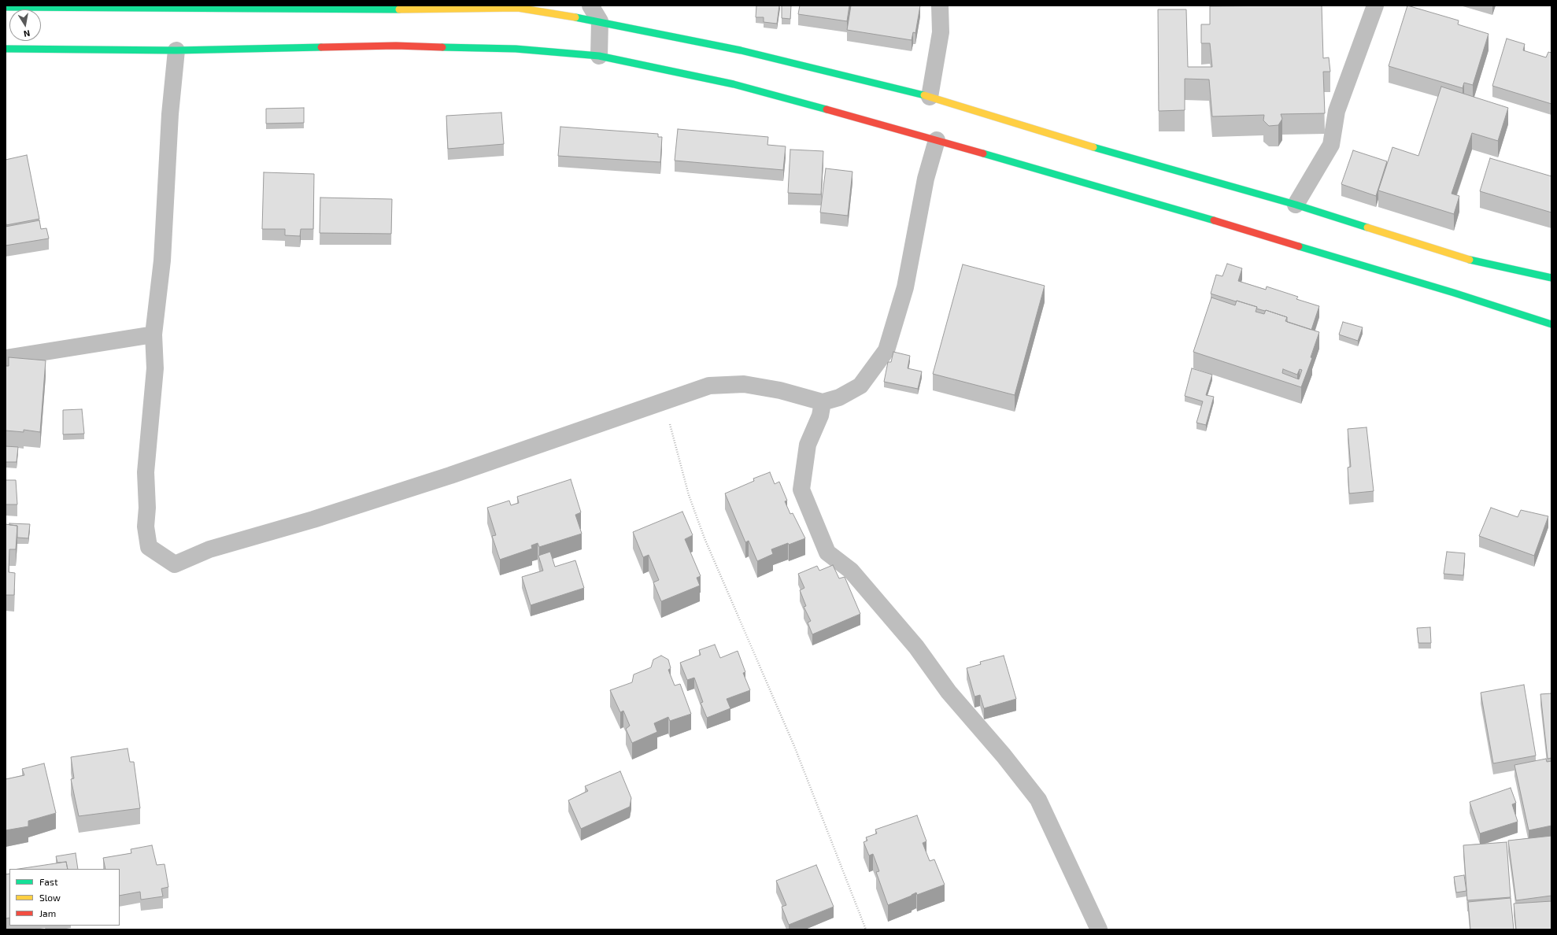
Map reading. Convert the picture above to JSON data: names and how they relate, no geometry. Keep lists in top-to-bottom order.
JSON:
{
  "legend": ["Fast", "Slow", "Jam"],
  "north": "bottom"
}
